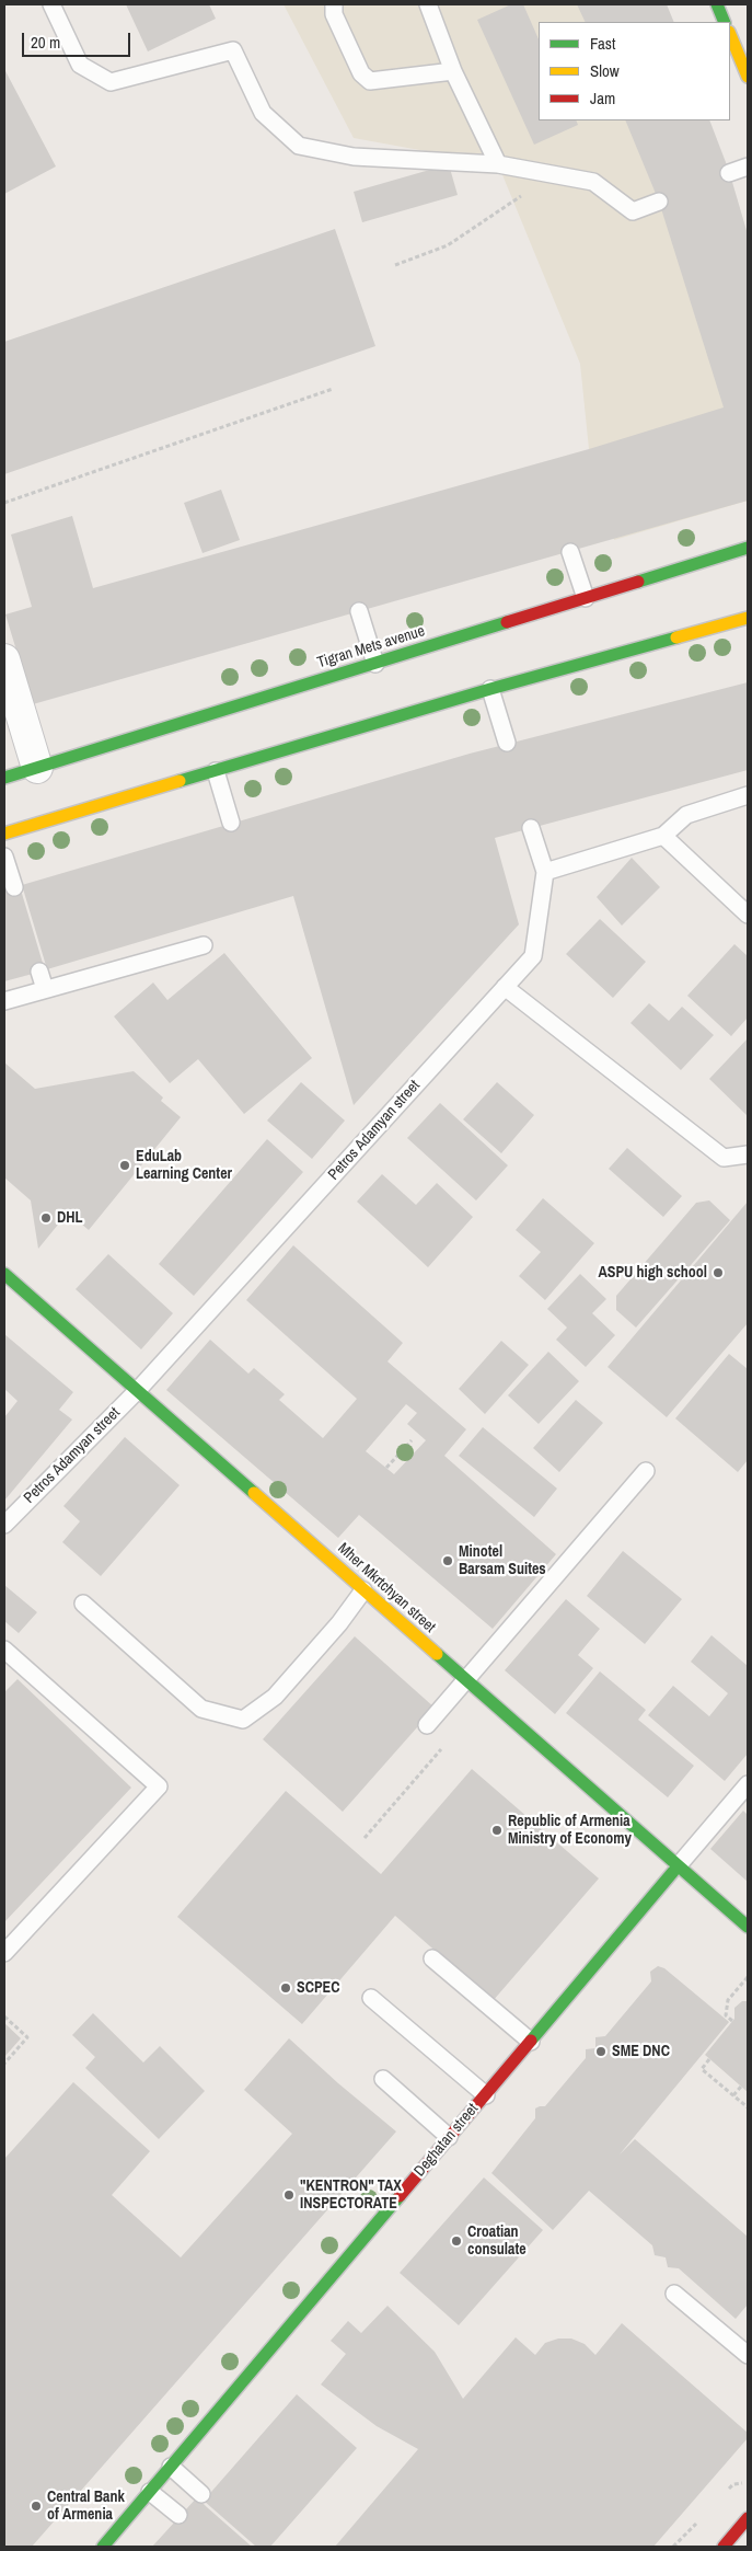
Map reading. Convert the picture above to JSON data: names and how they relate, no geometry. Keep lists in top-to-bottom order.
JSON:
{
  "streets": {
    "street": ["Tigran Mets avenue", "Mher Mkrtchyan street", "Deghatan street"],
    "lane": ["Petros Adamyan street"]
  },
  "crossings": [
    ["Petros Adamyan street", "Mher Mkrtchyan street"],
    ["Mher Mkrtchyan street", "Deghatan street"]
  ],
  "places": [
    "EduLab Learning Center",
    "DHL",
    "ASPU high school",
    "Minotel Barsam Suites",
    "Republic of Armenia Ministry of Economy",
    "SCPEC",
    "SME DNC",
    "\"KENTRON\" TAX INSPECTORATE",
    "Croatian consulate",
    "Central Bank of Armenia"
  ],
  "legend": ["Fast", "Slow", "Jam"],
  "scale_bar": "20 m"
}
